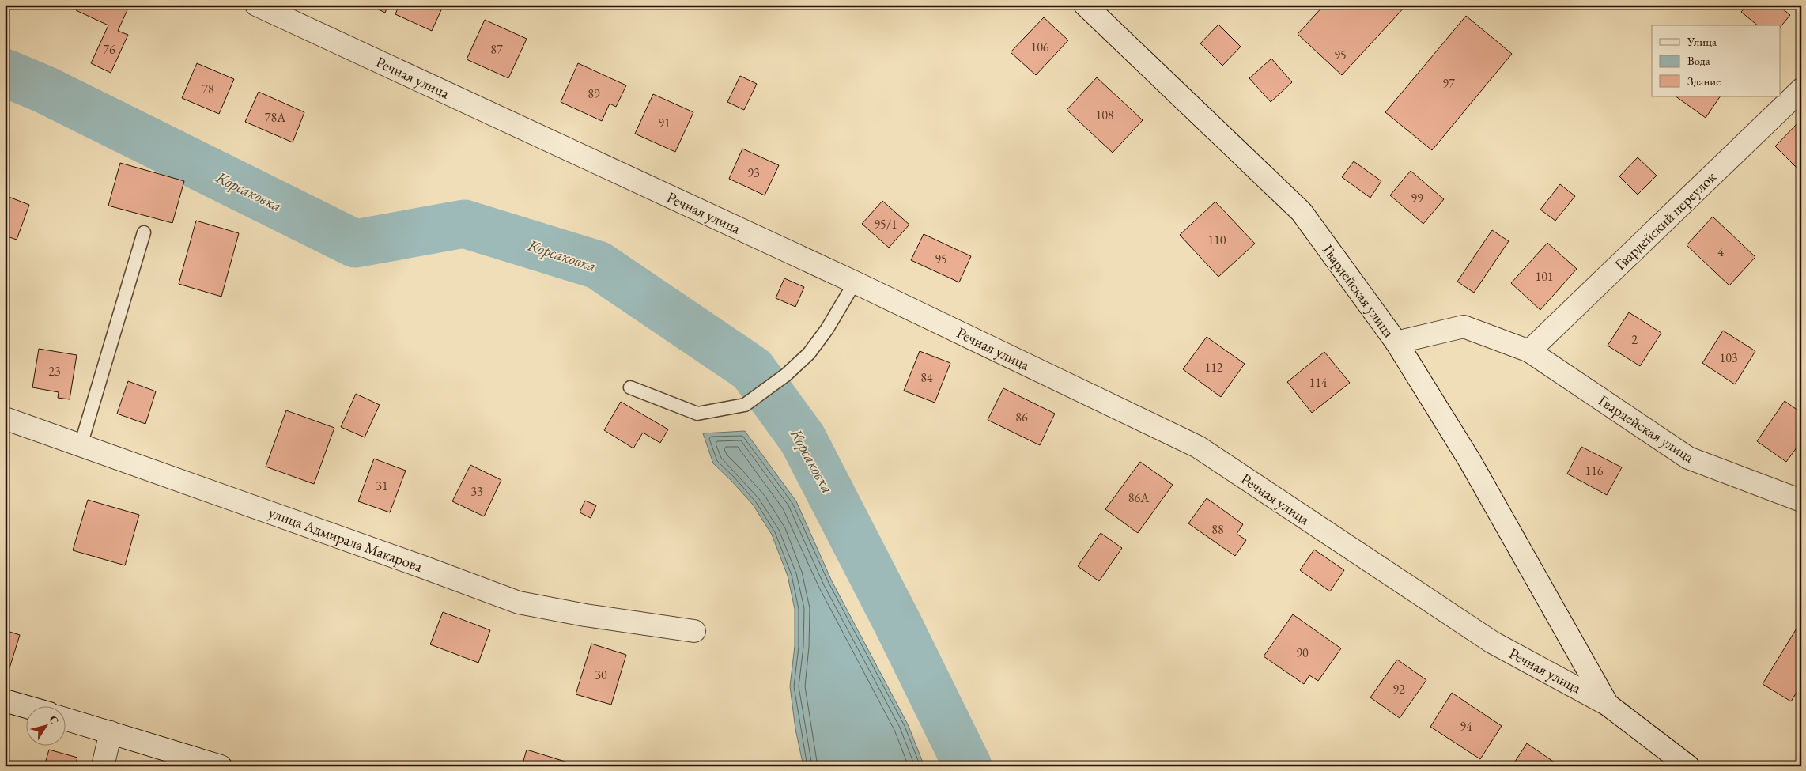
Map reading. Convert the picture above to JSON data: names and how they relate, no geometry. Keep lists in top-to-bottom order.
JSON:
{
  "streets": {
    "street": [
      "Речная улица",
      "Гвардейский переулок",
      "Гвардейская улица",
      "улица Адмирала Макарова"
    ]
  },
  "crossings": [
    ["Гвардейский переулок", "Гвардейская улица"]
  ],
  "water": ["Корсаковка"],
  "house_numbers": [
    "106",
    "76",
    "87",
    "95",
    "97",
    "78",
    "89",
    "108",
    "78А",
    "91",
    "93",
    "99",
    "95/1",
    "110",
    "4",
    "95",
    "101",
    "2",
    "103",
    "112",
    "23",
    "84",
    "114",
    "86",
    "116",
    "31",
    "33",
    "86А",
    "88",
    "90",
    "30",
    "92",
    "94"
  ],
  "legend": ["Улица", "Вода", "Здание"],
  "north": "top right"
}
